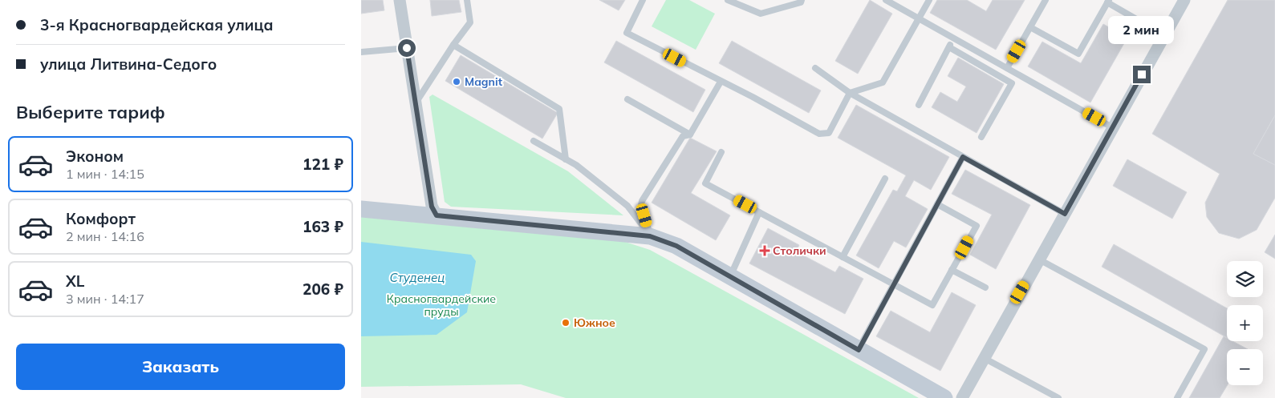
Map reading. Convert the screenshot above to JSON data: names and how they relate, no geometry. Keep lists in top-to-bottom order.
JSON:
{
  "water": ["Студенец"],
  "parks": ["Красногвардейские пруды"],
  "places": {
    "other": ["Magnit", "Южное"],
    "health": ["Столички"]
  },
  "page": {
    "banner": ["3-я Красногвардейская улица", "улица Литвина-Седого"],
    "bubble": "2 мин",
    "heading": "Выберите тариф",
    "list": [
      {
        "name": "Эконом",
        "note": "1 мин · 14:15",
        "value": "121 ₽"
      },
      {
        "name": "Комфорт",
        "note": "2 мин · 14:16",
        "value": "163 ₽"
      },
      {
        "name": "XL",
        "note": "3 мин · 14:17",
        "value": "206 ₽"
      }
    ],
    "map_buttons": ["+", "−"],
    "buttons": "Заказать"
  }
}
